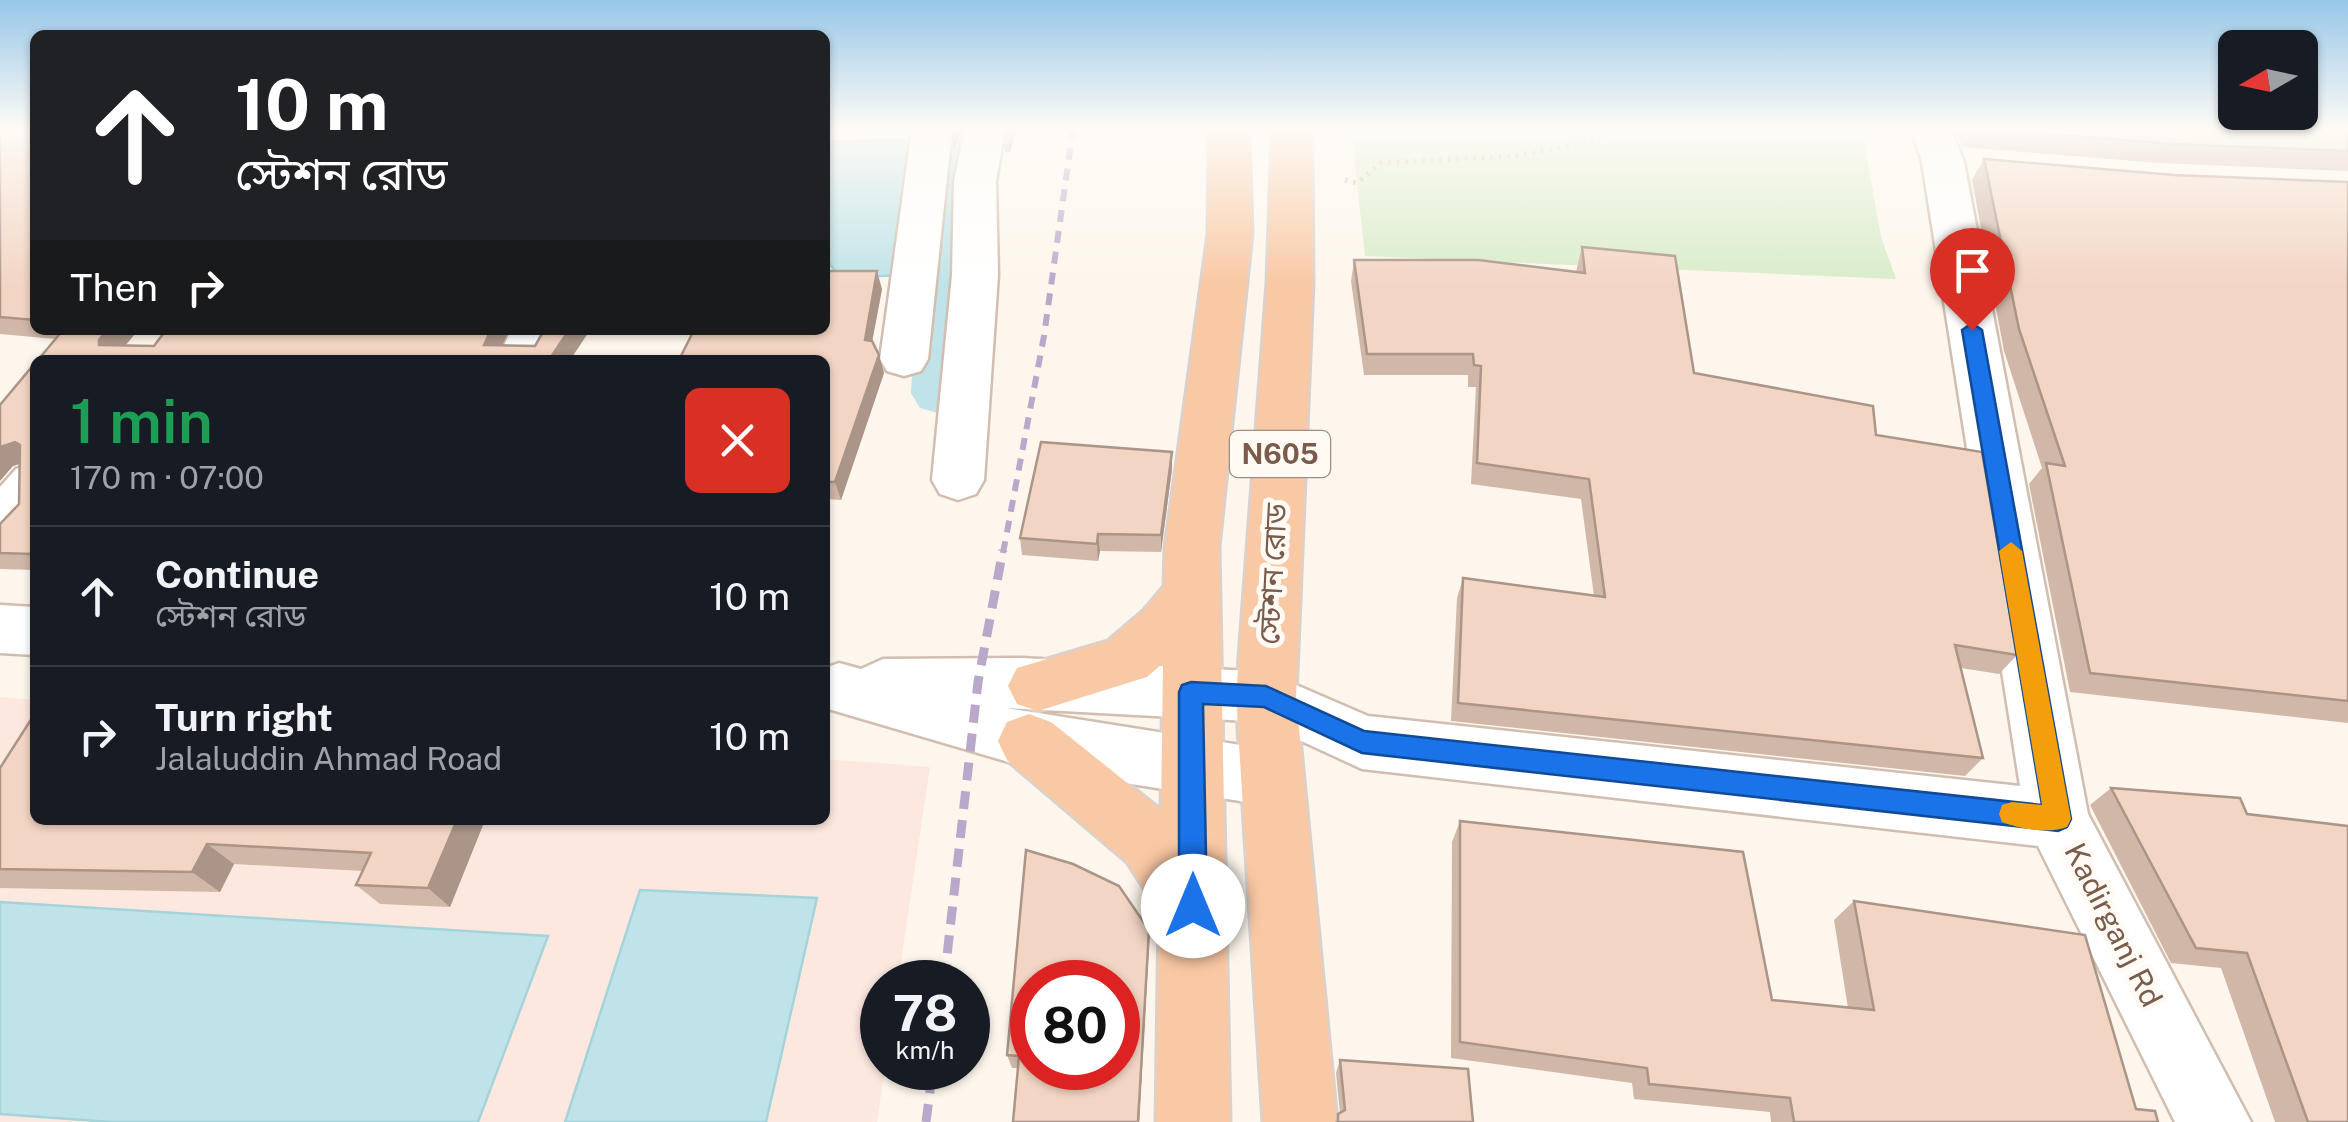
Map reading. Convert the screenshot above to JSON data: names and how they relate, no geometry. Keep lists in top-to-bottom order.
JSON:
{
  "streets": {
    "highway": ["N605", "স্টেশন রোড"],
    "street": ["Kadirganj Rd"]
  },
  "crossings": [
    ["N605", "স্টেশন রোড"]
  ],
  "north": "left",
  "page": {
    "turn": ["10 m", "স্টেশন রোড"],
    "then": "Then",
    "heading": ["1 min", "170 m · 07:00"],
    "list": [
      {
        "name": "Continue",
        "note": "স্টেশন রোড",
        "value": "10 m"
      },
      {
        "name": "Turn right",
        "note": "Jalaluddin Ahmad Road",
        "value": "10 m"
      }
    ],
    "speed": "78 km/h",
    "limit": "80"
  }
}
